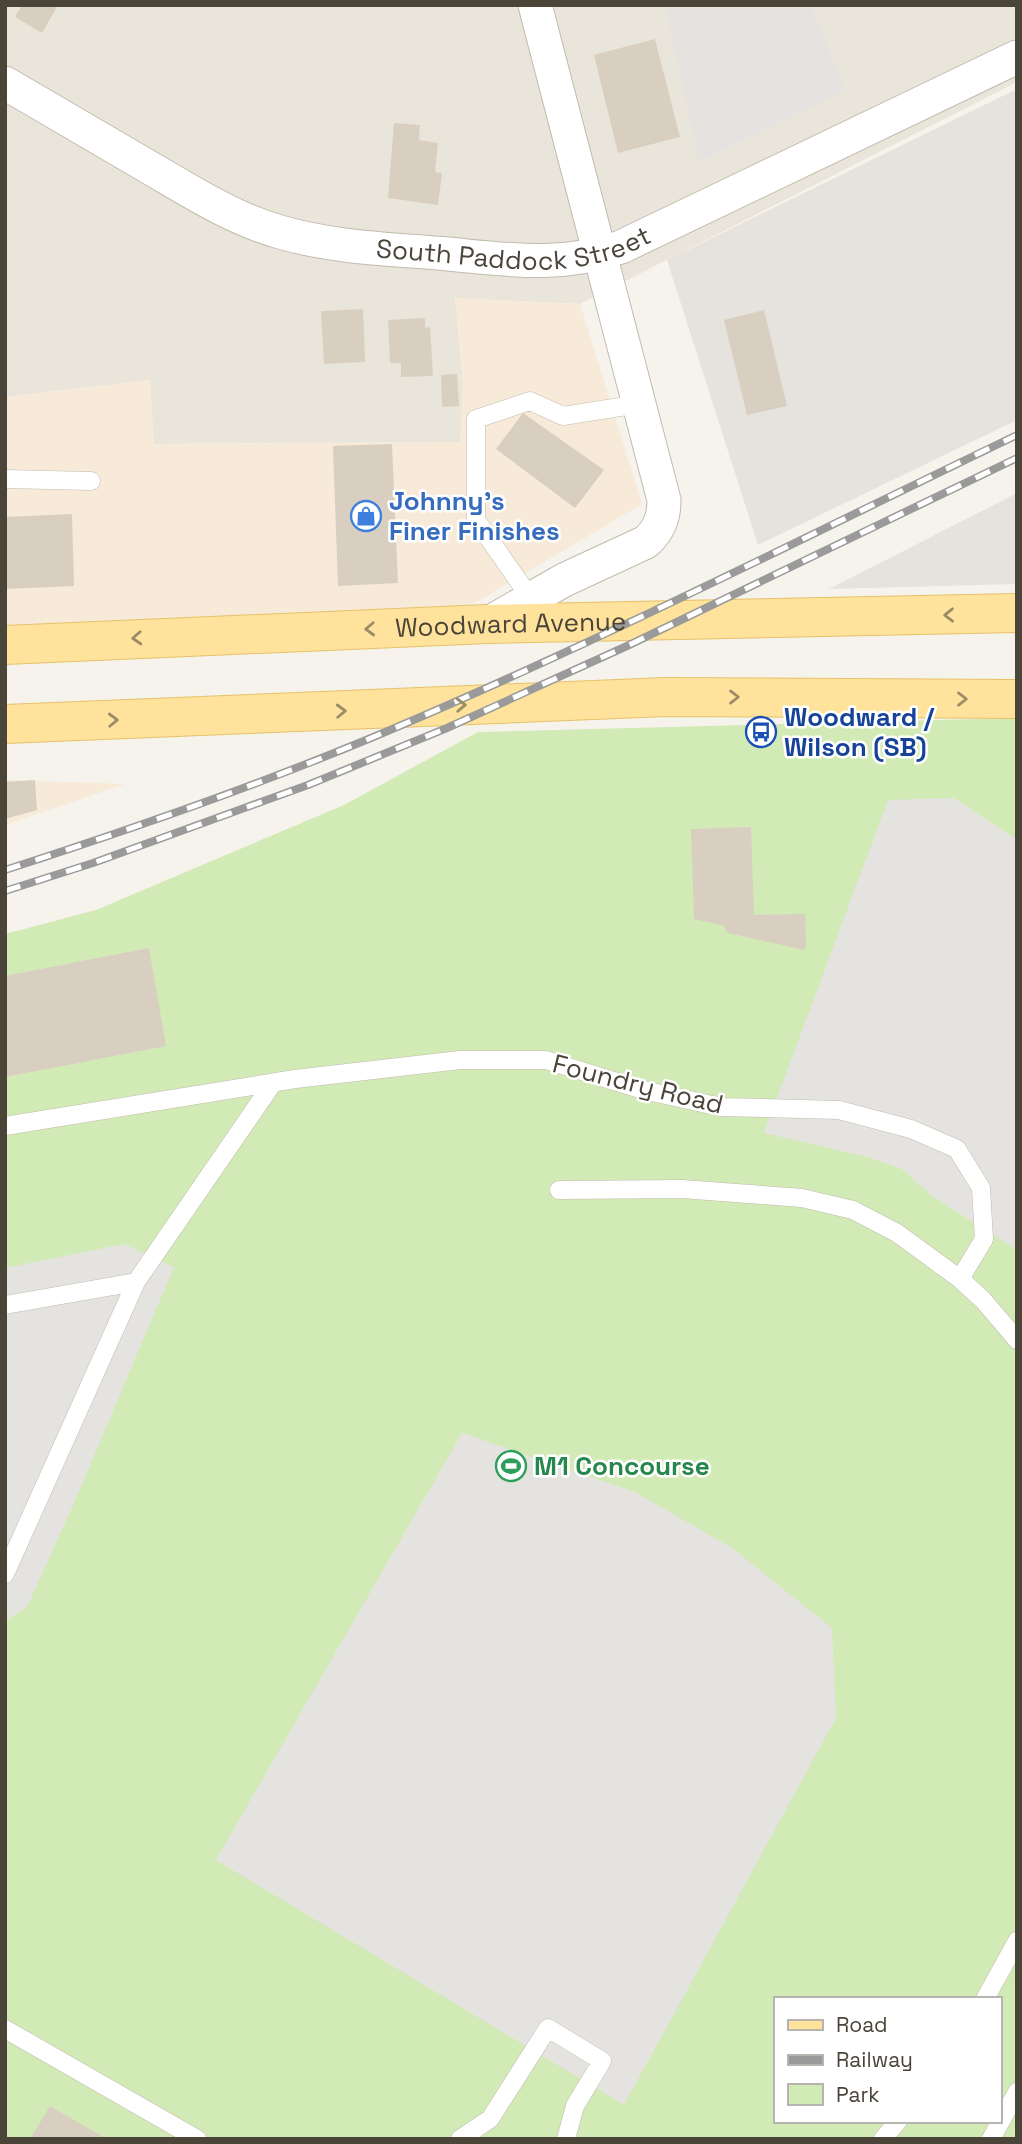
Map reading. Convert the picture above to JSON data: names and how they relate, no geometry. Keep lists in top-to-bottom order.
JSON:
{
  "streets": {
    "main road": ["Woodward Avenue"],
    "street": ["South Paddock Street"],
    "lane": ["Foundry Road"]
  },
  "places": {
    "shop": ["Johnny's Finer Finishes"],
    "bus stop": ["Woodward / Wilson (SB)"],
    "sports": ["M1 Concourse"]
  },
  "legend": ["Road", "Railway", "Park"]
}
